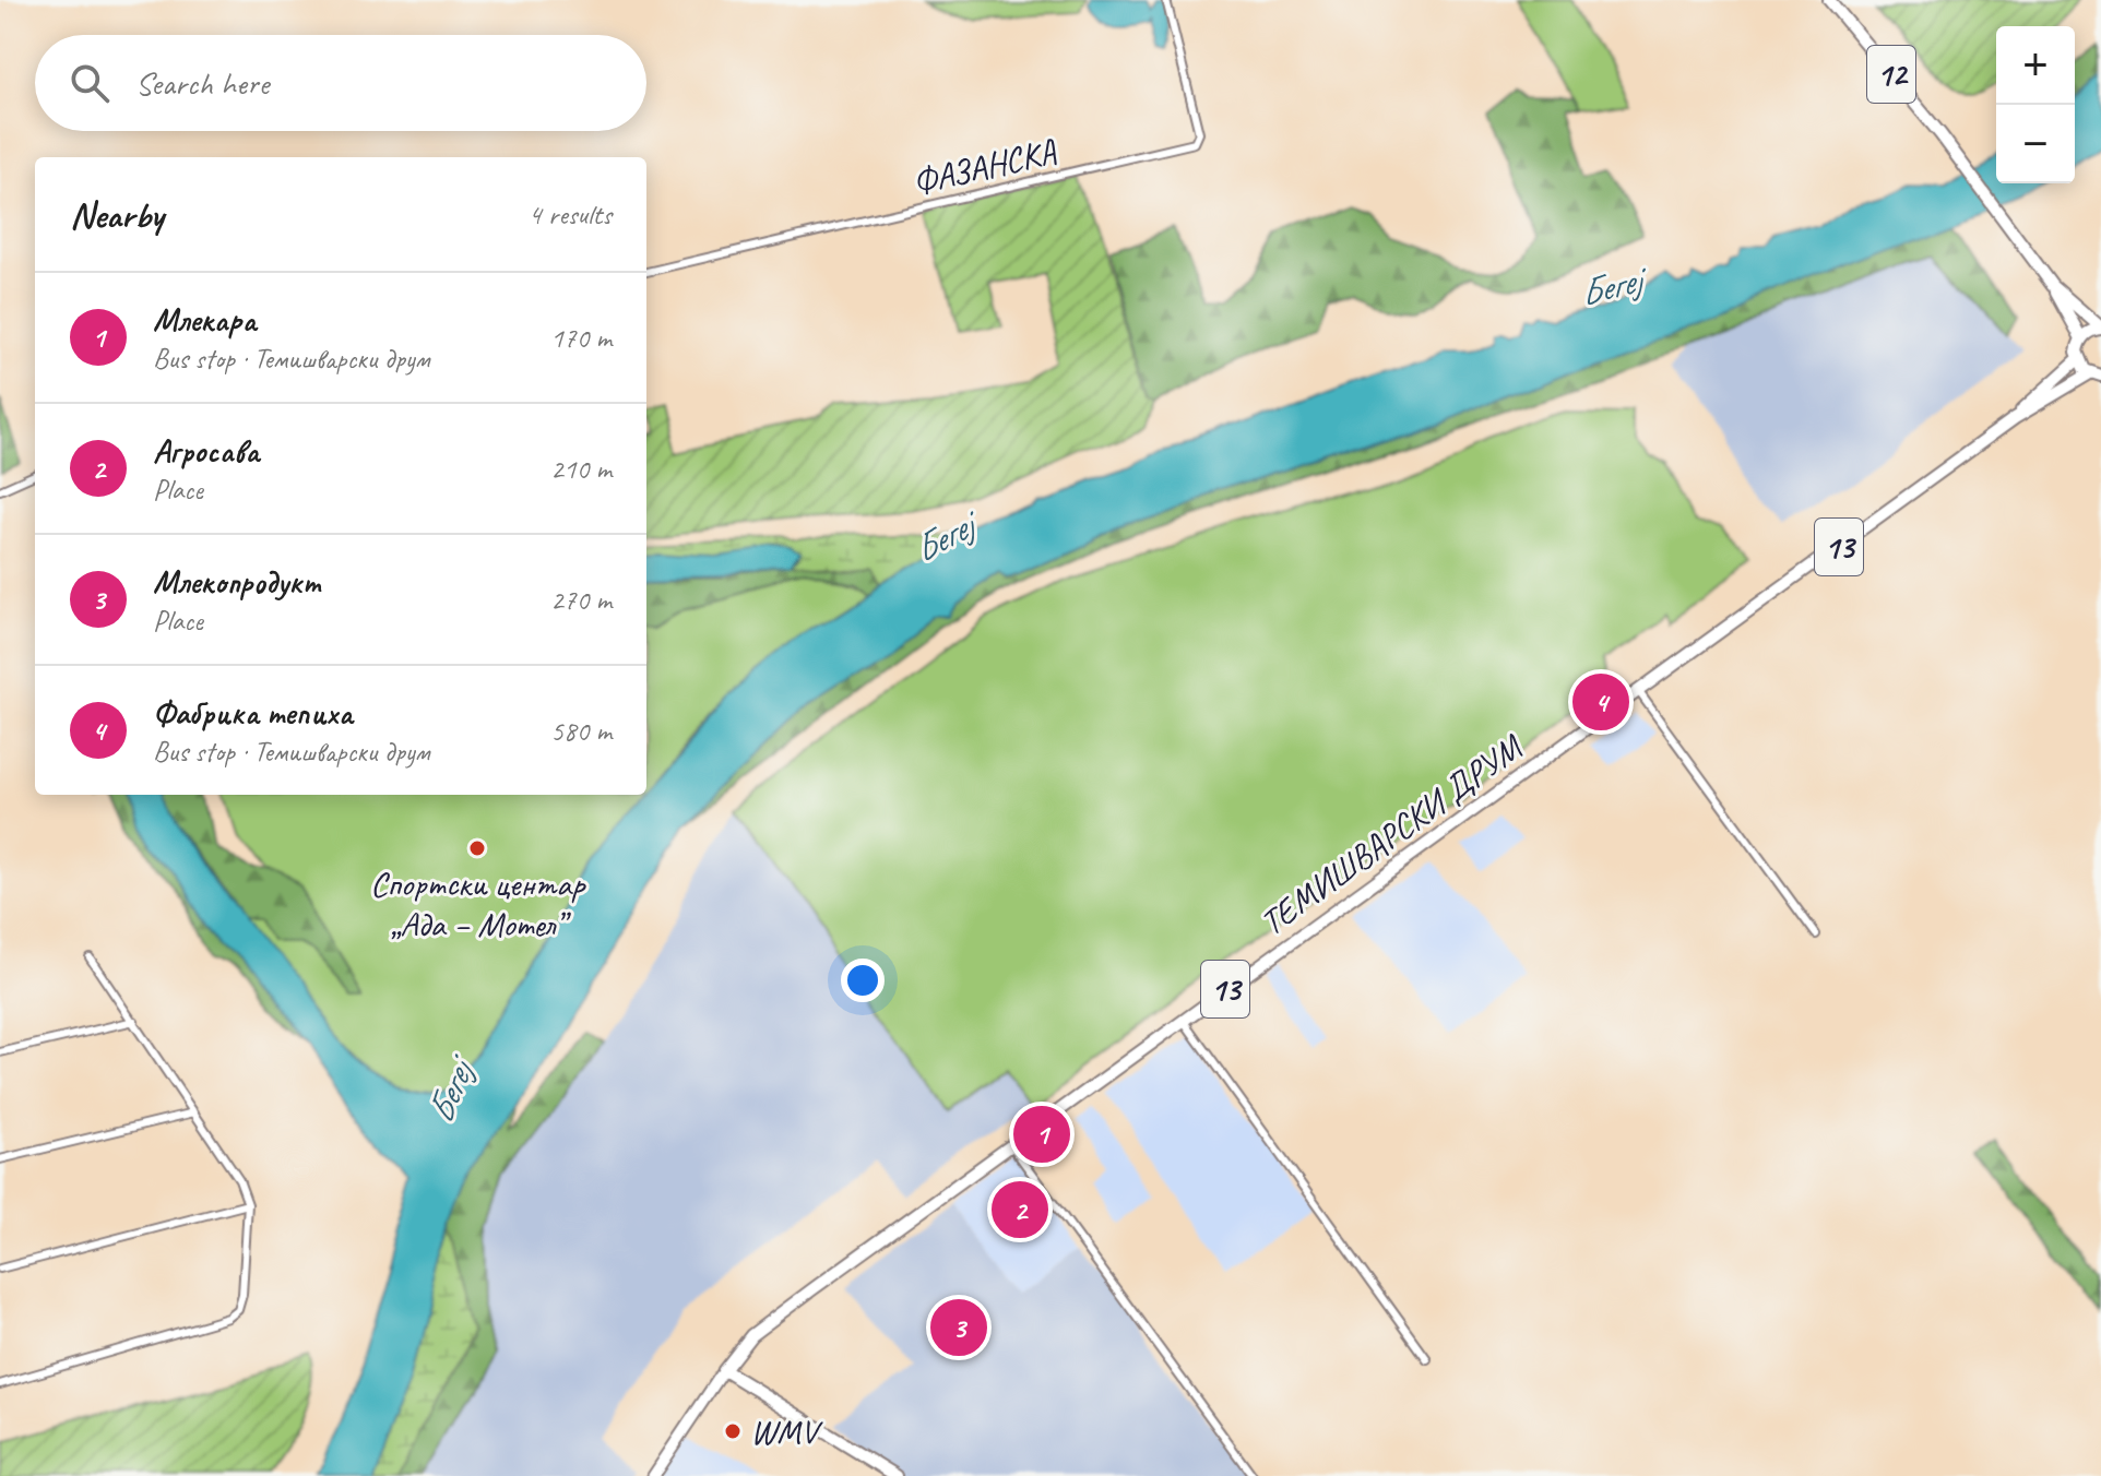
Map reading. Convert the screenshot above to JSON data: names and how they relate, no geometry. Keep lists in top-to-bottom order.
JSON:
{
  "streets": {
    "main road": ["12", "13", "ТЕМИШВАРСКИ ДРУМ"],
    "street": ["ФАЗАНСКА"]
  },
  "water": ["Бегеј"],
  "places": ["Спортски центар „Ада – Мотел”", "WMV"],
  "page": {
    "map_buttons": ["+", "−"],
    "search": "Search here",
    "heading": ["Nearby", "4 results"],
    "list": [
      {
        "mark": "1",
        "name": "Млекара",
        "note": "Bus stop · Темишварски друм",
        "value": "170 m"
      },
      {
        "mark": "2",
        "name": "Агросава",
        "note": "Place",
        "value": "210 m"
      },
      {
        "mark": "3",
        "name": "Млекопродукт",
        "note": "Place",
        "value": "270 m"
      },
      {
        "mark": "4",
        "name": "Фабрика тепиха",
        "note": "Bus stop · Темишварски друм",
        "value": "580 m"
      }
    ],
    "pins": [
      "4",
      "1",
      "2",
      "3"
    ]
  }
}
